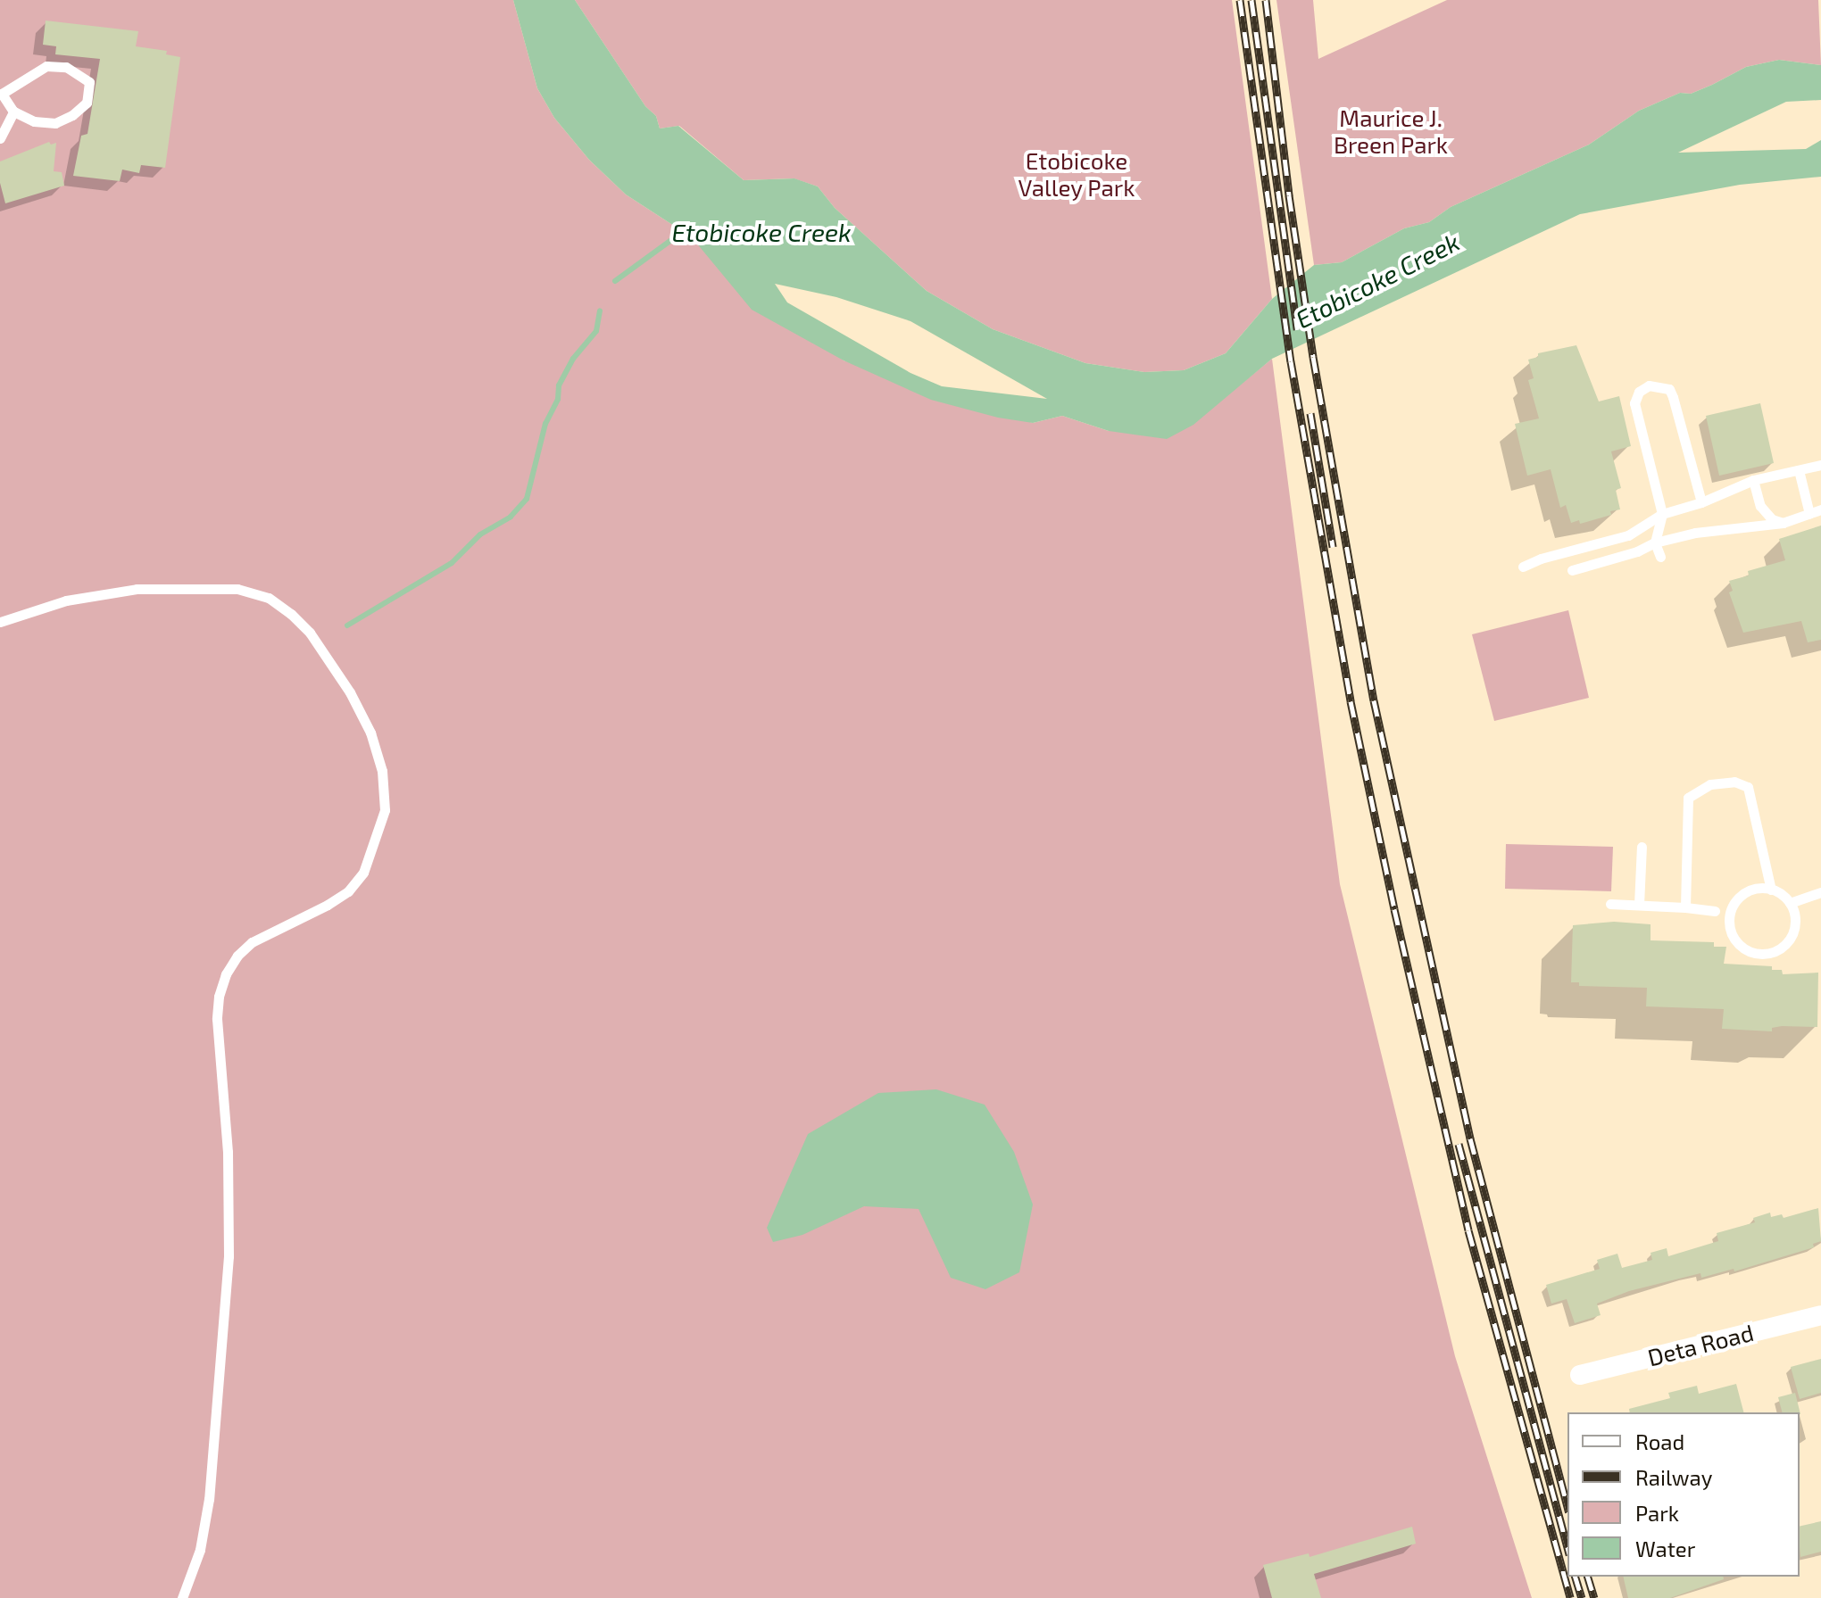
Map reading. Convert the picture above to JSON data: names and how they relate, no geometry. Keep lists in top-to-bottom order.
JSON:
{
  "streets": {
    "street": ["Deta Road"]
  },
  "water": ["Etobicoke Creek"],
  "parks": ["Maurice J. Breen Park", "Etobicoke Valley Park"],
  "legend": [
    "Road",
    "Railway",
    "Park",
    "Water"
  ]
}
